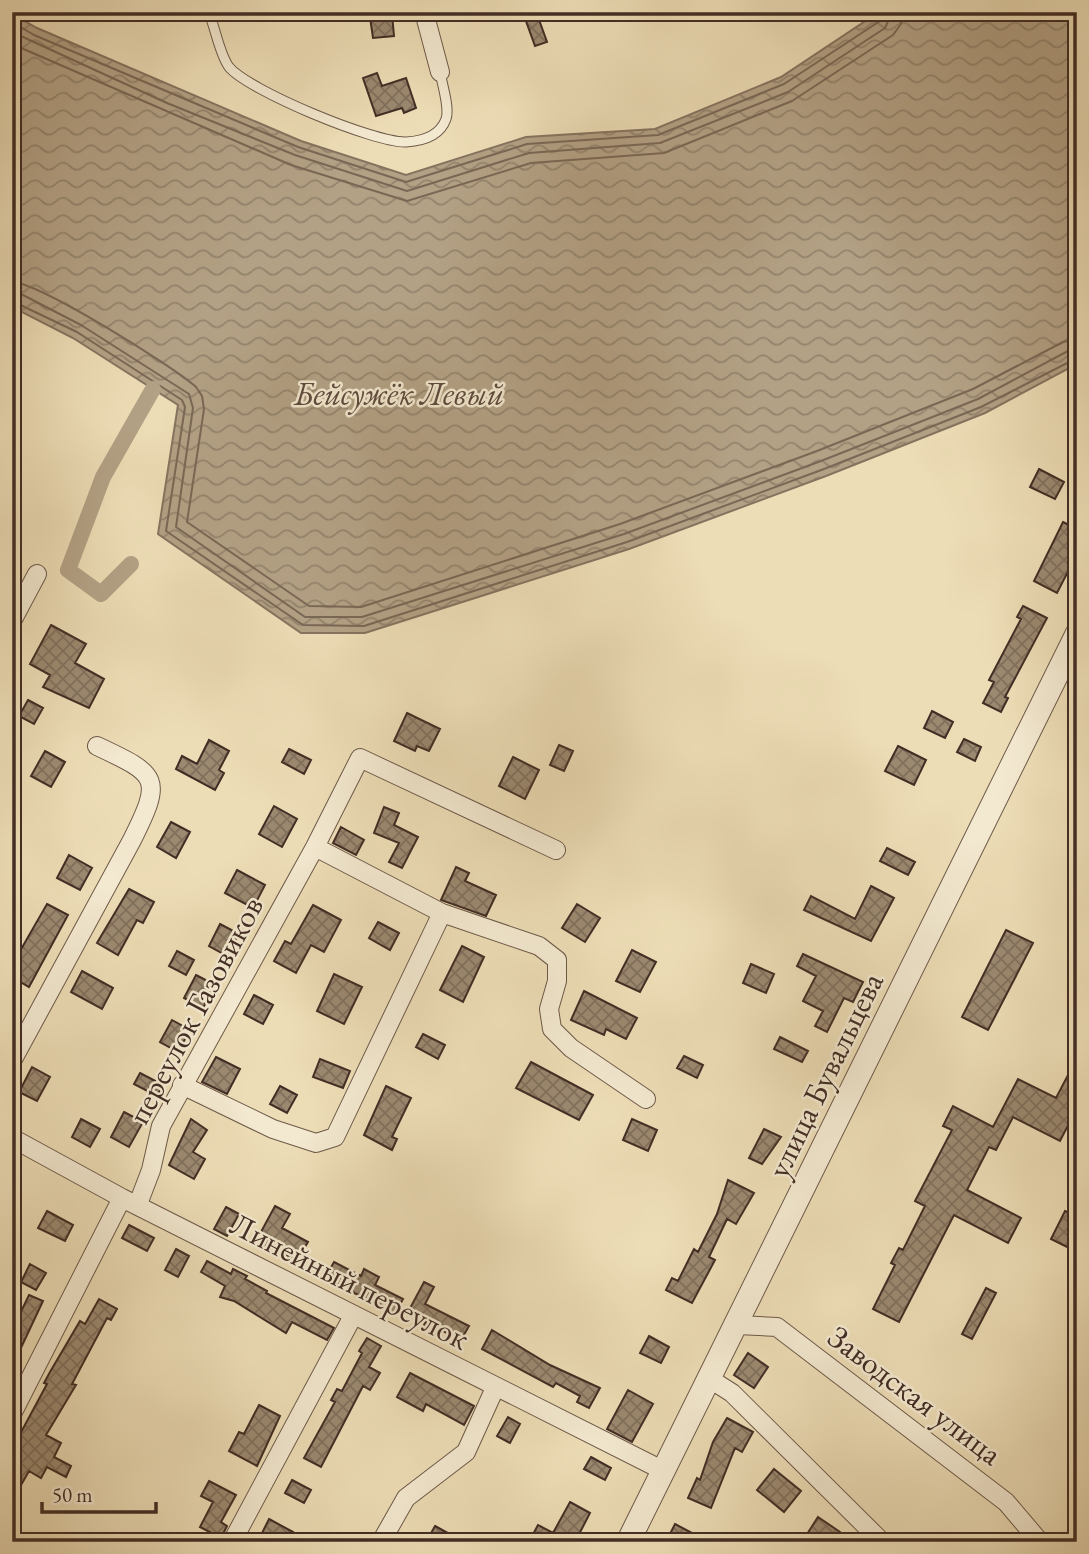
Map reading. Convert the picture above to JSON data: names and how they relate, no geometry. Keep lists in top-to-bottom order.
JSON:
{
  "streets": {
    "street": [
      "переулок Газовиков",
      "улица Бувальцева",
      "Линейный переулок",
      "Заводская улица"
    ]
  },
  "crossings": [
    ["переулок Газовиков", "Линейный переулок"],
    ["улица Бувальцева", "Линейный переулок"],
    ["улица Бувальцева", "Заводская улица"]
  ],
  "water": ["Бейсужёк Левый"],
  "scale_bar": "50 m"
}
